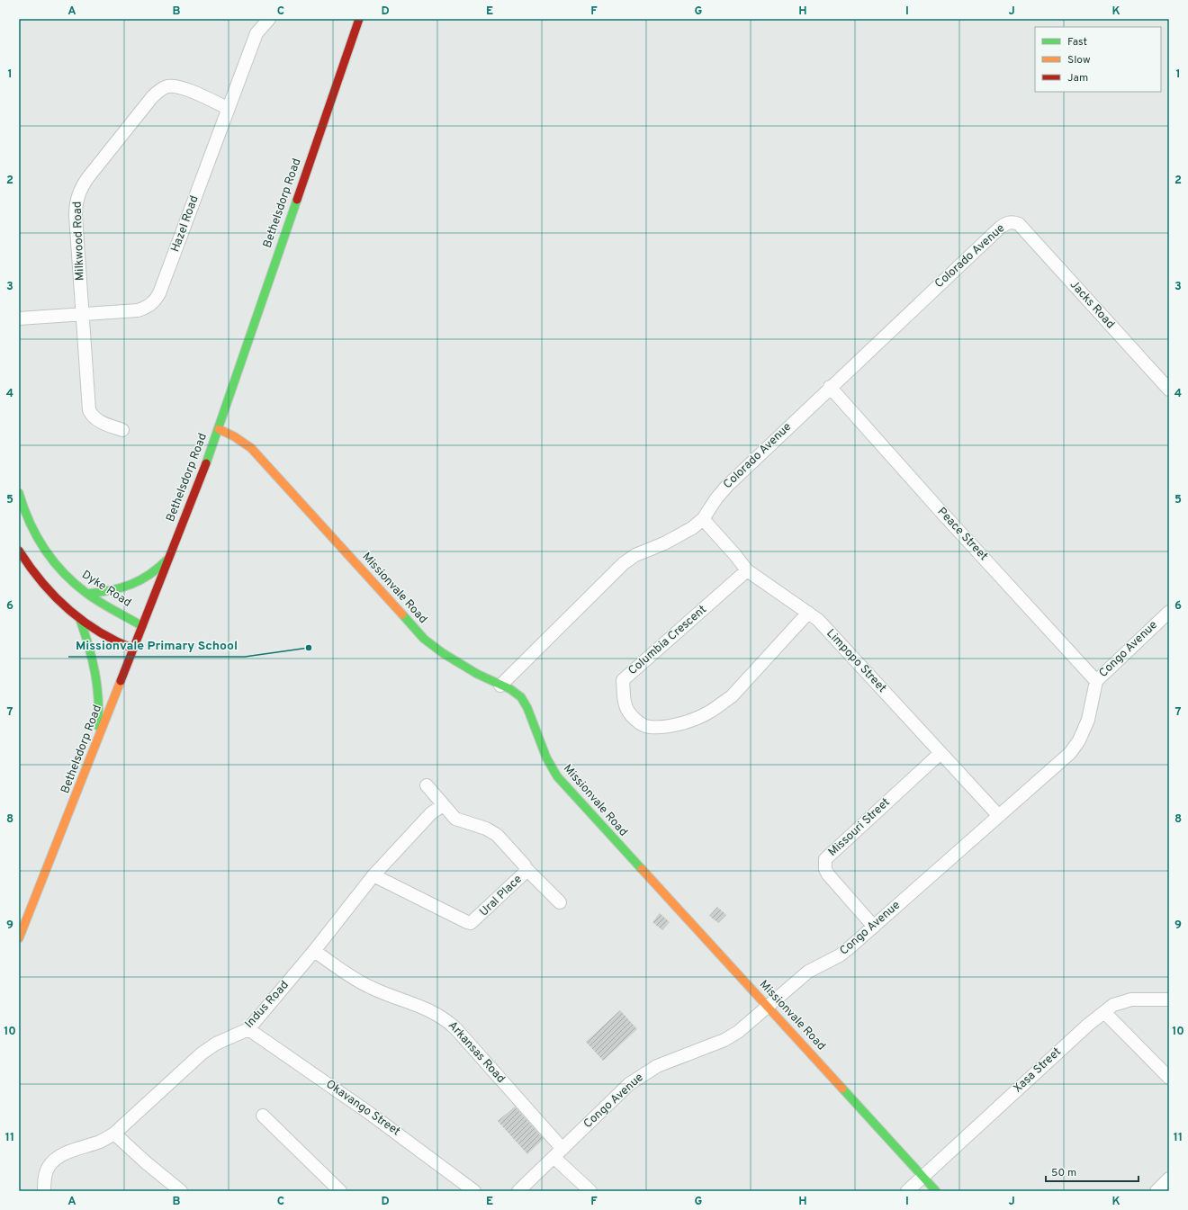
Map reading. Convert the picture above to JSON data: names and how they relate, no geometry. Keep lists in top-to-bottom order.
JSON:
{
  "streets": {
    "street": [
      "Bethelsdorp Road",
      "Hazel Road",
      "Milkwood Road",
      "Colorado Avenue",
      "Jacks Road",
      "Peace Street",
      "Missionvale Road",
      "Dyke Road",
      "Columbia Crescent",
      "Congo Avenue",
      "Limpopo Street",
      "Missouri Street",
      "Ural Place",
      "Indus Road",
      "Arkansas Road",
      "Xasa Street",
      "Okavango Street"
    ]
  },
  "crossings": [
    ["Bethelsdorp Road", "Missionvale Road"],
    ["Bethelsdorp Road", "Dyke Road"],
    ["Hazel Road", "Milkwood Road"],
    ["Colorado Avenue", "Jacks Road"],
    ["Colorado Avenue", "Peace Street"],
    ["Colorado Avenue", "Missionvale Road"],
    ["Colorado Avenue", "Limpopo Street"],
    ["Peace Street", "Congo Avenue"],
    ["Missionvale Road", "Congo Avenue"],
    ["Missionvale Road", "Xasa Street"],
    ["Columbia Crescent", "Limpopo Street"],
    ["Congo Avenue", "Limpopo Street"],
    ["Congo Avenue", "Missouri Street"],
    ["Congo Avenue", "Arkansas Road"],
    ["Limpopo Street", "Missouri Street"],
    ["Ural Place", "Indus Road"],
    ["Indus Road", "Arkansas Road"],
    ["Indus Road", "Okavango Street"]
  ],
  "places": ["Missionvale Primary School"],
  "legend": ["Fast", "Slow", "Jam"],
  "scale_bar": "50 m",
  "grid": {
    "columns": [
      "A",
      "B",
      "C",
      "D",
      "E",
      "F",
      "G",
      "H",
      "I",
      "J",
      "K"
    ],
    "rows": [
      "1",
      "2",
      "3",
      "4",
      "5",
      "6",
      "7",
      "8",
      "9",
      "10",
      "11"
    ]
  }
}
